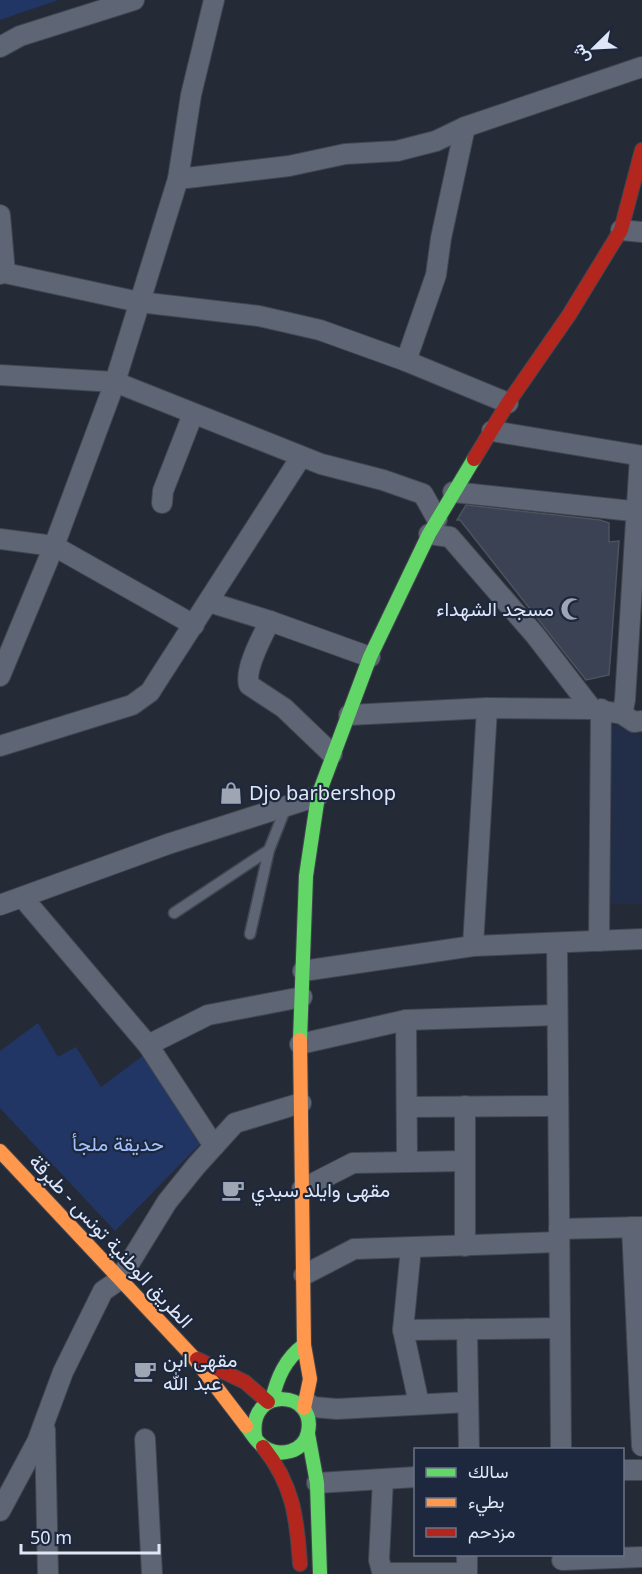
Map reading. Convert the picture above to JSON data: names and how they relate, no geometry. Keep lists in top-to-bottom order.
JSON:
{
  "streets": {
    "main road": ["الطريق الوطنية تونس - طبرقة"]
  },
  "parks": ["حديقة ملجأ"],
  "places": {
    "mosque": ["مسجد الشهداء"],
    "shop": ["Djo barbershop"],
    "cafe": ["مقهى وايلد سيدي", "مقهى ابن عبد الله"]
  },
  "legend": ["سالك", "بطيء", "مزدحم"],
  "scale_bar": "50 m",
  "north": "bottom left"
}
